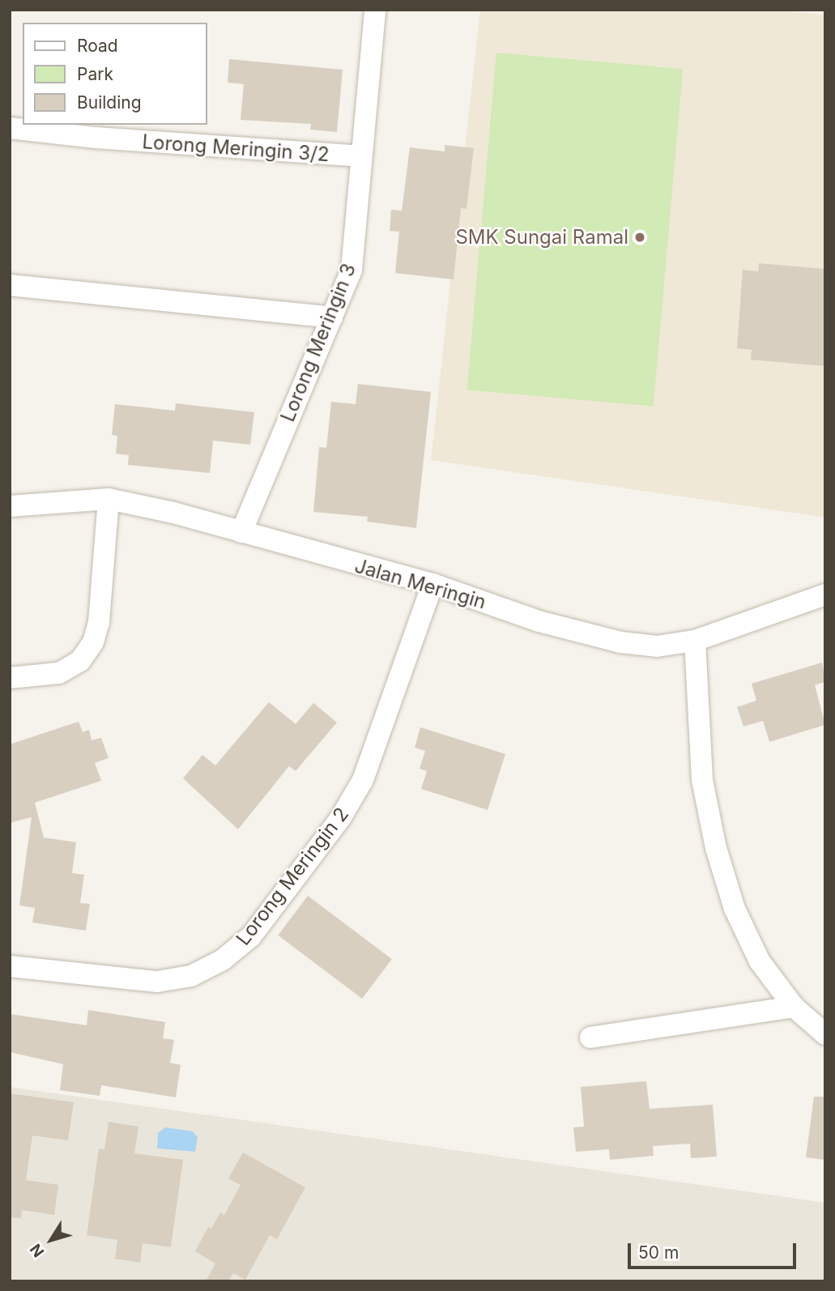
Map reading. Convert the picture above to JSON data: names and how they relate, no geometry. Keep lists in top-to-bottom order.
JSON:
{
  "streets": {
    "street": [
      "Lorong Meringin 3/2",
      "Lorong Meringin 3",
      "Jalan Meringin",
      "Lorong Meringin 2"
    ]
  },
  "crossings": [
    ["Lorong Meringin 3/2", "Lorong Meringin 3"],
    ["Lorong Meringin 3", "Jalan Meringin"],
    ["Jalan Meringin", "Lorong Meringin 2"]
  ],
  "places": ["SMK Sungai Ramal"],
  "legend": ["Road", "Park", "Building"],
  "scale_bar": "50 m",
  "north": "bottom left"
}
